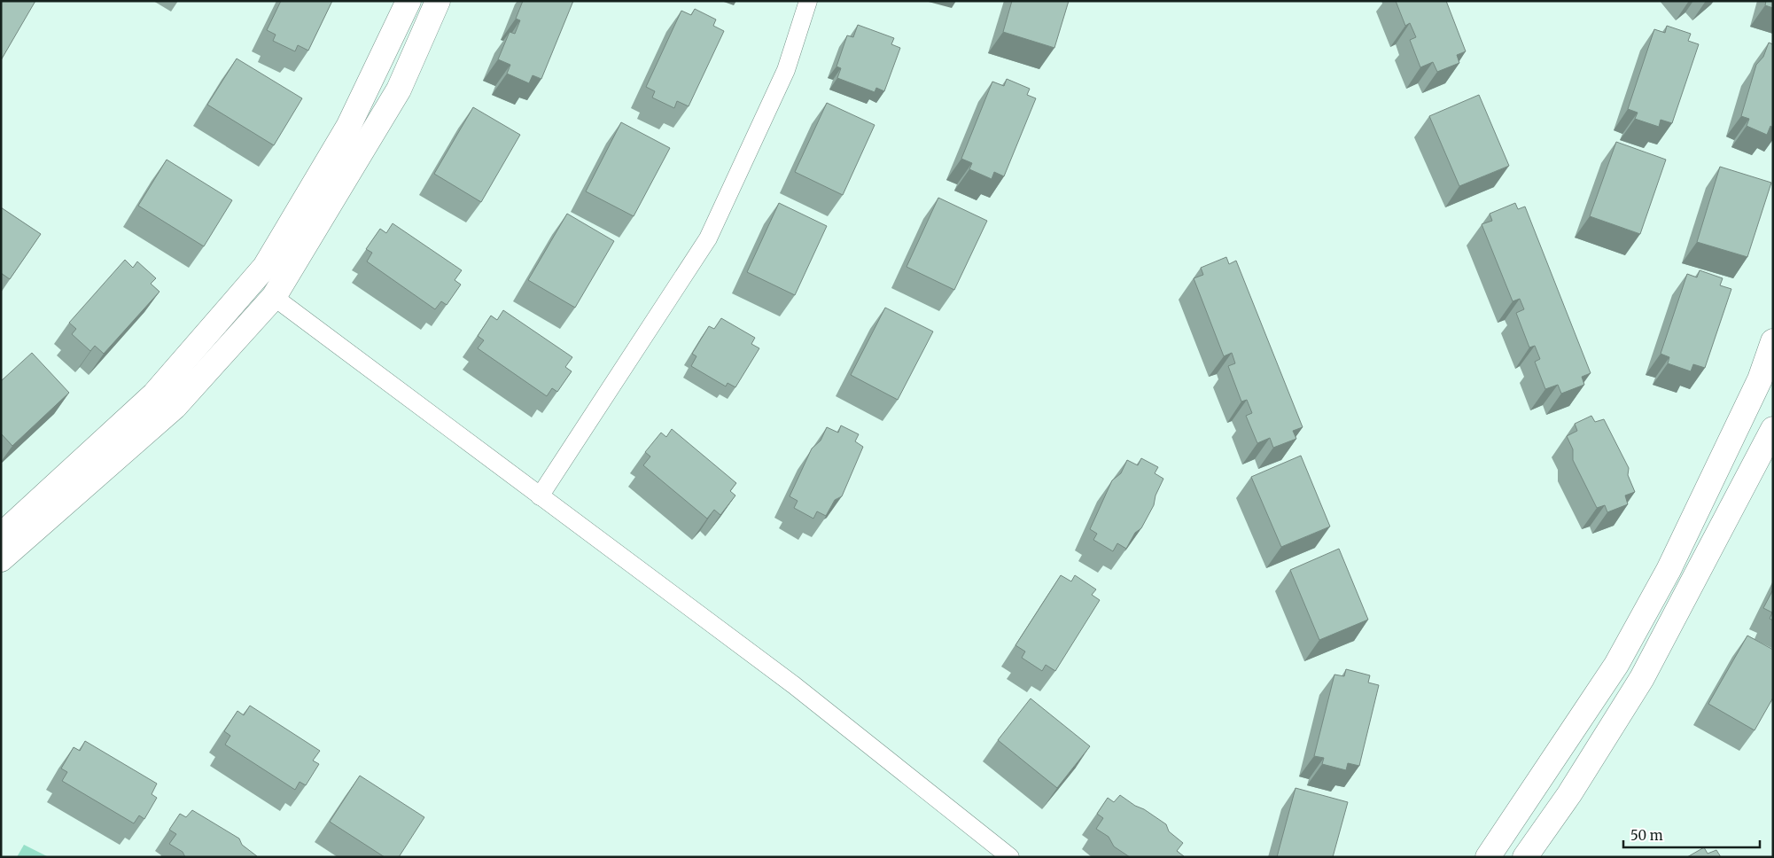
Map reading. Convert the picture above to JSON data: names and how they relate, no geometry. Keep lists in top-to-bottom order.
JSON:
{
  "scale_bar": "50 m"
}
